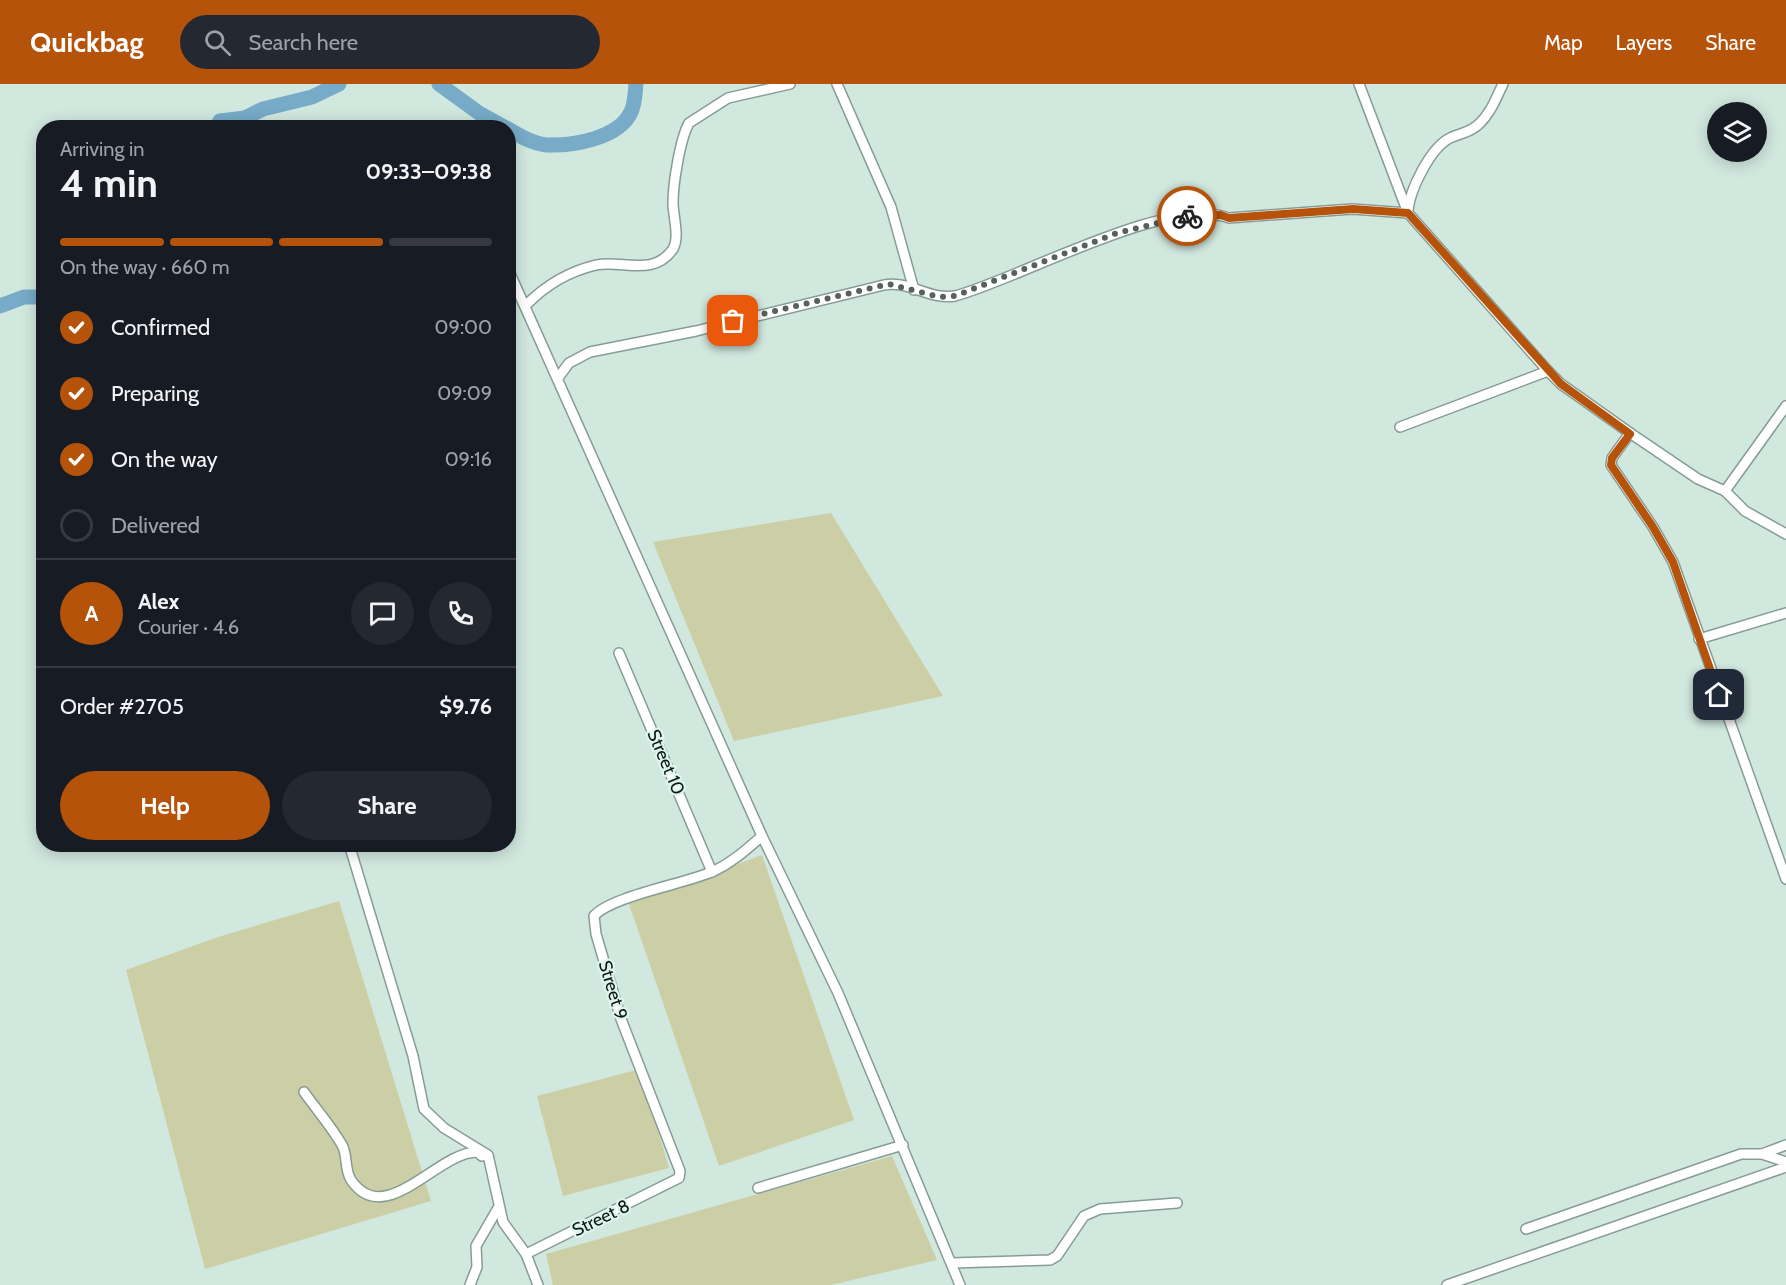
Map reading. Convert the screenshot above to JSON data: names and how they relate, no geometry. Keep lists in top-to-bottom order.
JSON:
{
  "streets": {
    "street": ["Street 10", "Street 9", "Street 8"]
  },
  "crossings": [
    ["Street 10", "Street 9"],
    ["Street 9", "Street 8"]
  ],
  "page": {
    "header": "Quickbag",
    "search": "Search here",
    "nav": ["Map", "Layers", "Share"],
    "heading": ["4 min", "Arriving in", "09:33–09:38"],
    "panel": [
      "Alex",
      "Courier · 4.6",
      "Order #2705",
      "$9.76"
    ],
    "bar": "On the way · 660 m",
    "list": [
      ["Confirmed", "09:00"],
      ["Preparing", "09:09"],
      ["On the way", "09:16"],
      "Delivered"
    ],
    "round": "A",
    "buttons": ["Help", "Share"]
  }
}
